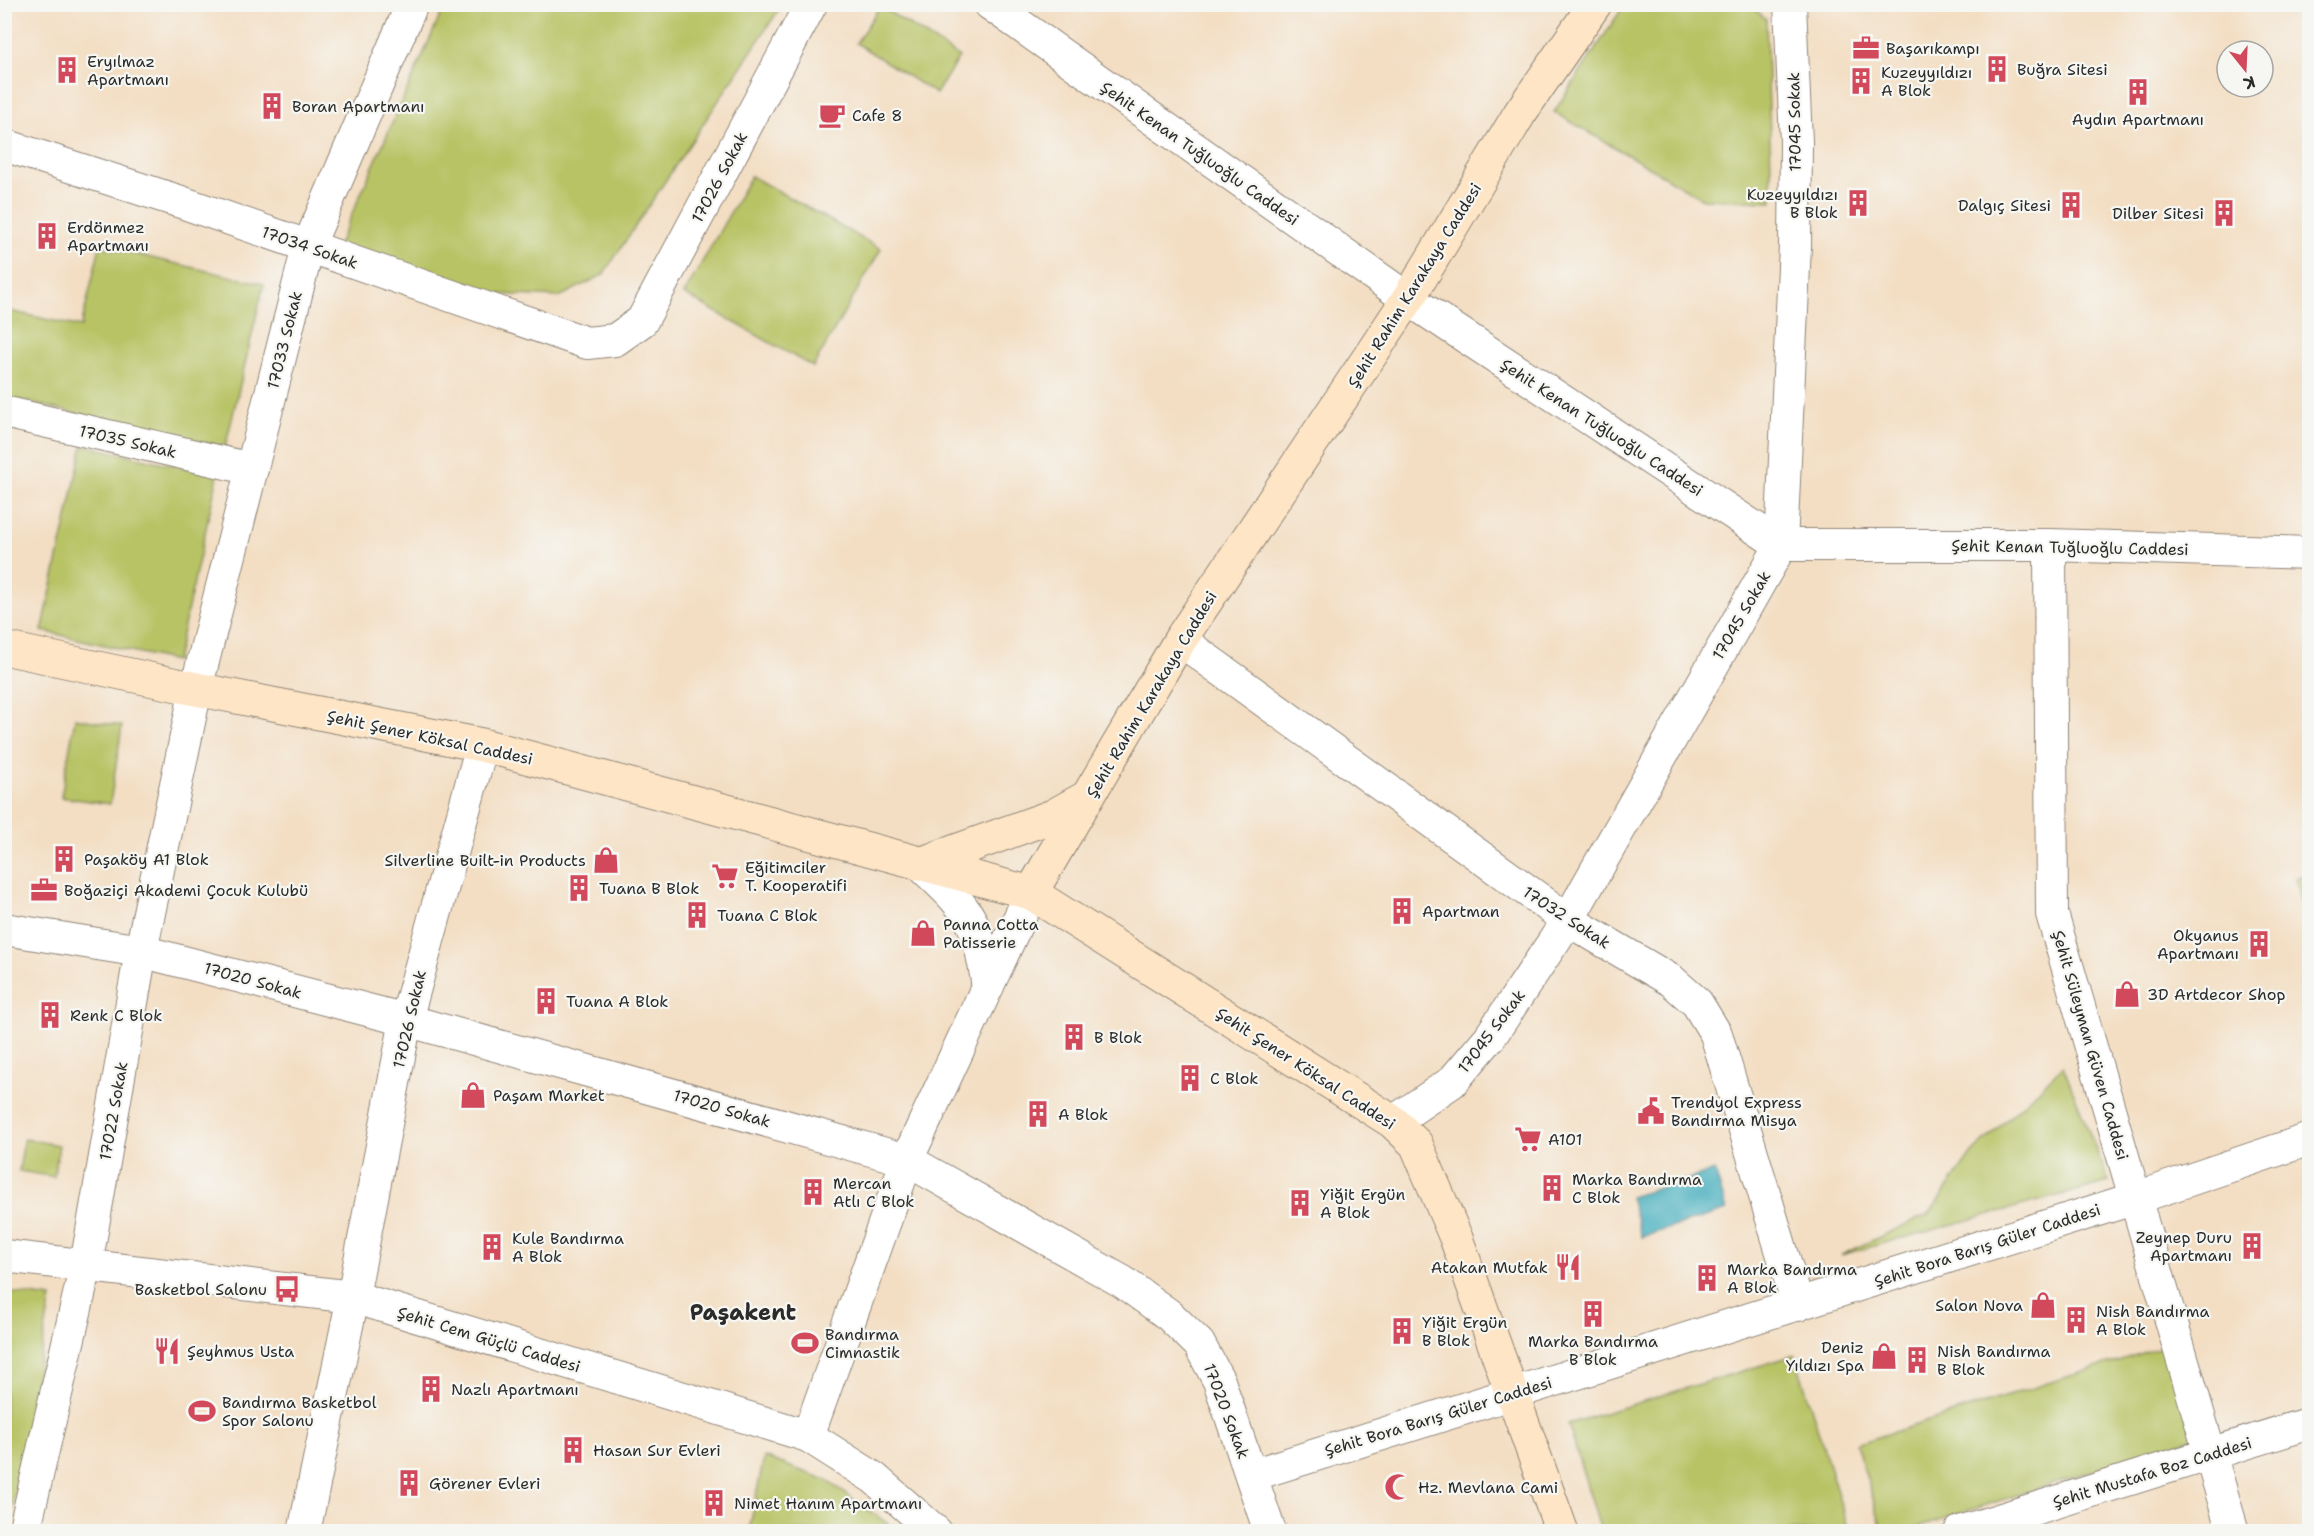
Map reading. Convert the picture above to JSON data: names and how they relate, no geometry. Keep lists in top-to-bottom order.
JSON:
{
  "streets": {
    "main road": ["Şehit Rahim Karakaya Caddesi", "Şehit Şener Köksal Caddesi"],
    "street": [
      "17045 Sokak",
      "Şehit Kenan Tuğluoğlu Caddesi",
      "17026 Sokak",
      "17034 Sokak",
      "17033 Sokak",
      "17035 Sokak",
      "17032 Sokak",
      "17020 Sokak",
      "Şehit Süleyman Güven Caddesi",
      "17022 Sokak",
      "Şehit Bora Barış Güler Caddesi",
      "Şehit Cem Güçlü Caddesi",
      "Şehit Mustafa Boz Caddesi"
    ]
  },
  "crossings": [
    ["17045 Sokak", "Şehit Kenan Tuğluoğlu Caddesi"],
    ["17045 Sokak", "Şehit Şener Köksal Caddesi"],
    ["17045 Sokak", "17032 Sokak"],
    ["Şehit Kenan Tuğluoğlu Caddesi", "Şehit Rahim Karakaya Caddesi"],
    ["Şehit Kenan Tuğluoğlu Caddesi", "Şehit Süleyman Güven Caddesi"],
    ["17026 Sokak", "17034 Sokak"],
    ["17026 Sokak", "Şehit Şener Köksal Caddesi"],
    ["17026 Sokak", "17020 Sokak"],
    ["17026 Sokak", "Şehit Cem Güçlü Caddesi"],
    ["17034 Sokak", "17033 Sokak"],
    ["Şehit Rahim Karakaya Caddesi", "Şehit Şener Köksal Caddesi"],
    ["Şehit Rahim Karakaya Caddesi", "17032 Sokak"],
    ["Şehit Rahim Karakaya Caddesi", "17020 Sokak"],
    ["Şehit Rahim Karakaya Caddesi", "Şehit Cem Güçlü Caddesi"],
    ["17033 Sokak", "17035 Sokak"],
    ["17033 Sokak", "Şehit Şener Köksal Caddesi"],
    ["17033 Sokak", "17022 Sokak"],
    ["Şehit Şener Köksal Caddesi", "17022 Sokak"],
    ["Şehit Şener Köksal Caddesi", "Şehit Bora Barış Güler Caddesi"],
    ["17032 Sokak", "Şehit Bora Barış Güler Caddesi"],
    ["17020 Sokak", "17022 Sokak"],
    ["17020 Sokak", "Şehit Bora Barış Güler Caddesi"],
    ["Şehit Süleyman Güven Caddesi", "Şehit Bora Barış Güler Caddesi"],
    ["Şehit Süleyman Güven Caddesi", "Şehit Mustafa Boz Caddesi"],
    ["17022 Sokak", "Şehit Cem Güçlü Caddesi"]
  ],
  "districts": ["Paşakent"],
  "places": {
    "office": ["Başarıkampı", "Boğaziçi Akademi Çocuk Kulubü"],
    "building": [
      "Buğra Sitesi",
      "Eryılmaz Apartmanı",
      "Kuzeyyıldızı A Blok",
      "Aydın Apartmanı",
      "Boran Apartmanı",
      "Kuzeyyıldızı B Blok",
      "Dalgıç Sitesi",
      "Dilber Sitesi",
      "Erdönmez Apartmanı",
      "Paşaköy A1 Blok",
      "Tuana B Blok",
      "Apartman",
      "Tuana C Blok",
      "Okyanus Apartmanı",
      "Tuana A Blok",
      "Renk C Blok",
      "B Blok",
      "C Blok",
      "A Blok",
      "Marka Bandırma C Blok",
      "Mercan Atlı C Blok",
      "Yiğit Ergün A Blok",
      "Zeynep Duru Apartmanı",
      "Kule Bandırma A Blok",
      "Marka Bandırma A Blok",
      "Marka Bandırma B Blok",
      "Nish Bandırma A Blok",
      "Yiğit Ergün B Blok",
      "Nish Bandırma B Blok",
      "Nazlı Apartmanı",
      "Hasan Sur Evleri",
      "Görener Evleri",
      "Nimet Hanım Apartmanı"
    ],
    "cafe": ["Cafe 8"],
    "shop": [
      "Silverline Built-in Products",
      "Panna Cotta Patisserie",
      "3D Artdecor Shop",
      "Paşam Market",
      "Salon Nova",
      "Deniz Yıldızı Spa"
    ],
    "supermarket": ["Eğitimciler T. Kooperatifi", "A101"],
    "public building": ["Trendyol Express Bandırma Misya"],
    "restaurant": ["Atakan Mutfak", "Şeyhmus Usta"],
    "bus stop": ["Basketbol Salonu"],
    "sports": ["Bandırma Cimnastik", "Bandırma Basketbol Spor Salonu"],
    "mosque": ["Hz. Mevlana Cami"]
  },
  "north": "bottom"
}
